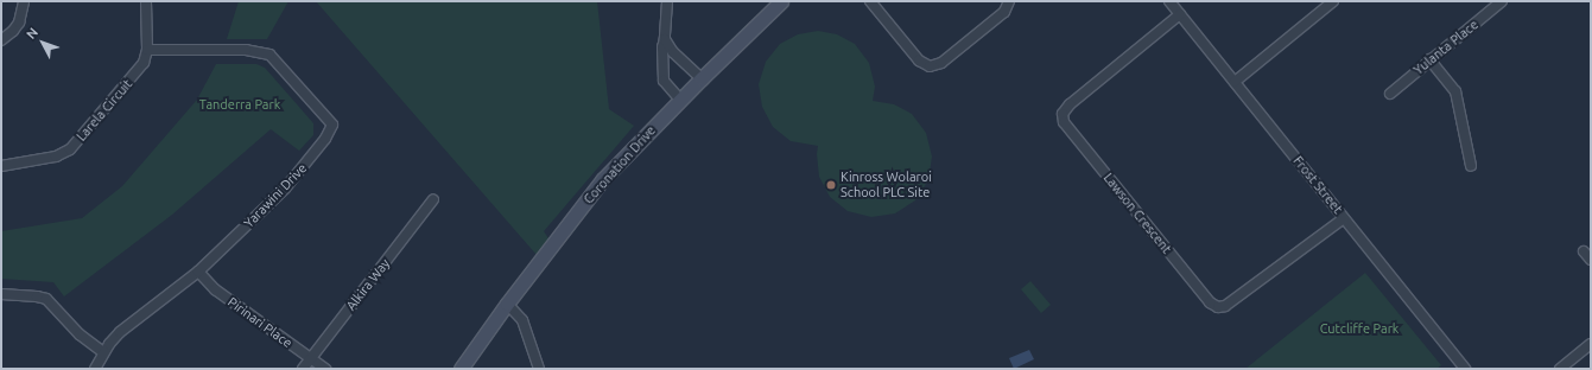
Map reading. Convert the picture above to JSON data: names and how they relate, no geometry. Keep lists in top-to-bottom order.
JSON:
{
  "streets": {
    "main road": ["Coronation Drive"],
    "street": [
      "Yulanta Place",
      "Larela Circuit",
      "Frost Street",
      "Yarawini Drive",
      "Lawson Crescent",
      "Alkira Way",
      "Pirinari Place"
    ]
  },
  "crossings": [
    ["Larela Circuit", "Yarawini Drive"],
    ["Frost Street", "Lawson Crescent"],
    ["Yarawini Drive", "Pirinari Place"],
    ["Alkira Way", "Pirinari Place"]
  ],
  "parks": ["Tanderra Park", "Cutcliffe Park"],
  "places": ["Kinross Wolaroi School PLC Site"],
  "north": "top left"
}
